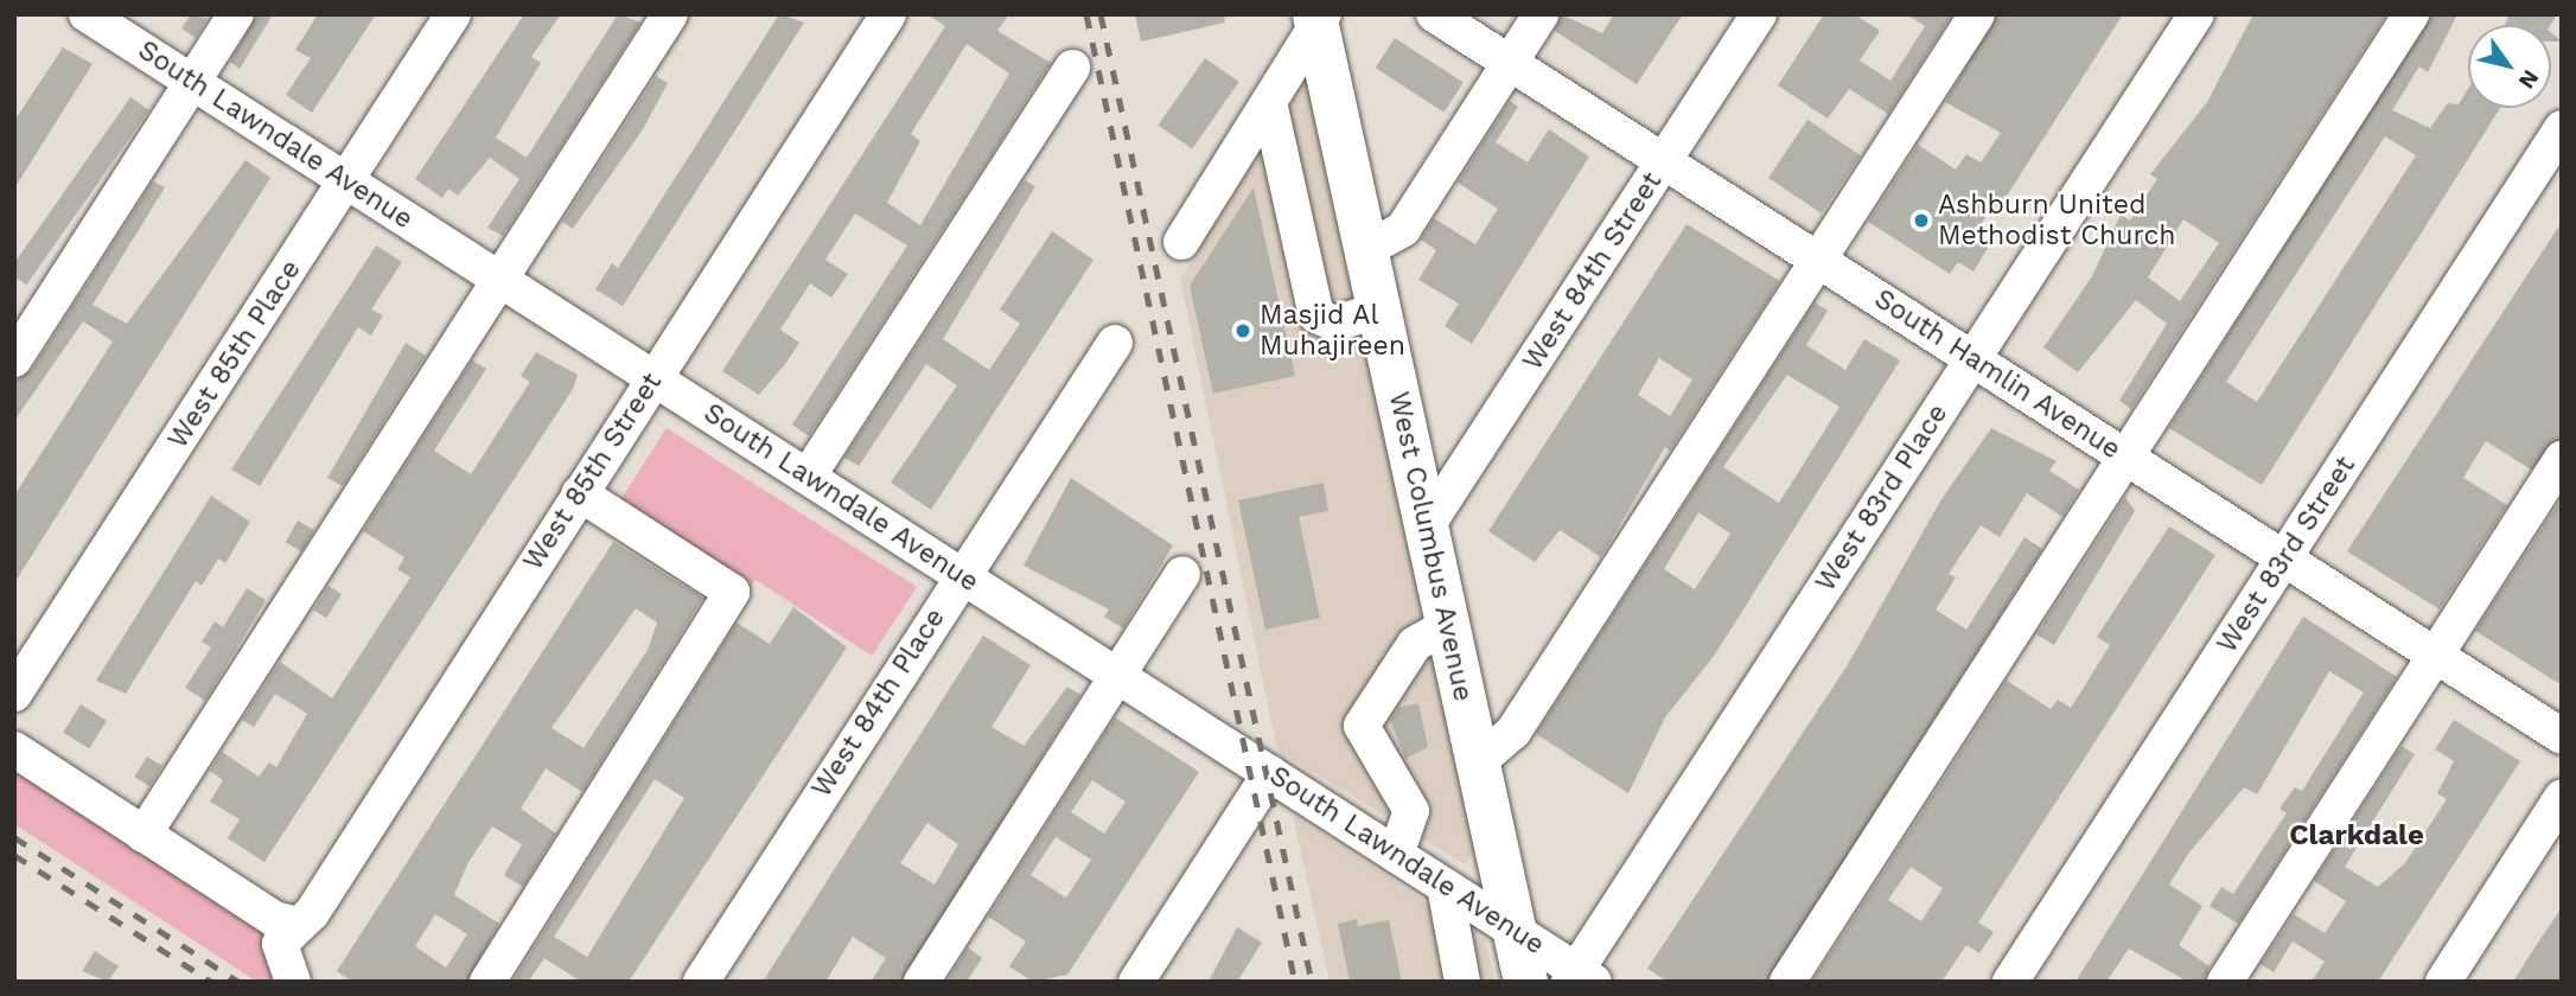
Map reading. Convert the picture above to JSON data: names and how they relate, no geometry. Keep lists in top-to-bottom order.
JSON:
{
  "streets": {
    "main road": ["West Columbus Avenue"],
    "street": [
      "South Lawndale Avenue",
      "West 84th Street",
      "West 85th Place",
      "South Hamlin Avenue",
      "West 85th Street",
      "West 83rd Place",
      "West 83rd Street",
      "West 84th Place"
    ]
  },
  "crossings": [
    ["South Lawndale Avenue", "West 85th Place"],
    ["South Lawndale Avenue", "West 85th Street"],
    ["South Lawndale Avenue", "West 83rd Place"],
    ["South Lawndale Avenue", "West Columbus Avenue"],
    ["South Lawndale Avenue", "West 84th Place"],
    ["West 84th Street", "South Hamlin Avenue"],
    ["West 84th Street", "West Columbus Avenue"],
    ["South Hamlin Avenue", "West 83rd Place"],
    ["South Hamlin Avenue", "West 83rd Street"]
  ],
  "districts": ["Clarkdale"],
  "places": ["Ashburn United Methodist Church", "Masjid Al Muhajireen"],
  "north": "bottom right"
}
